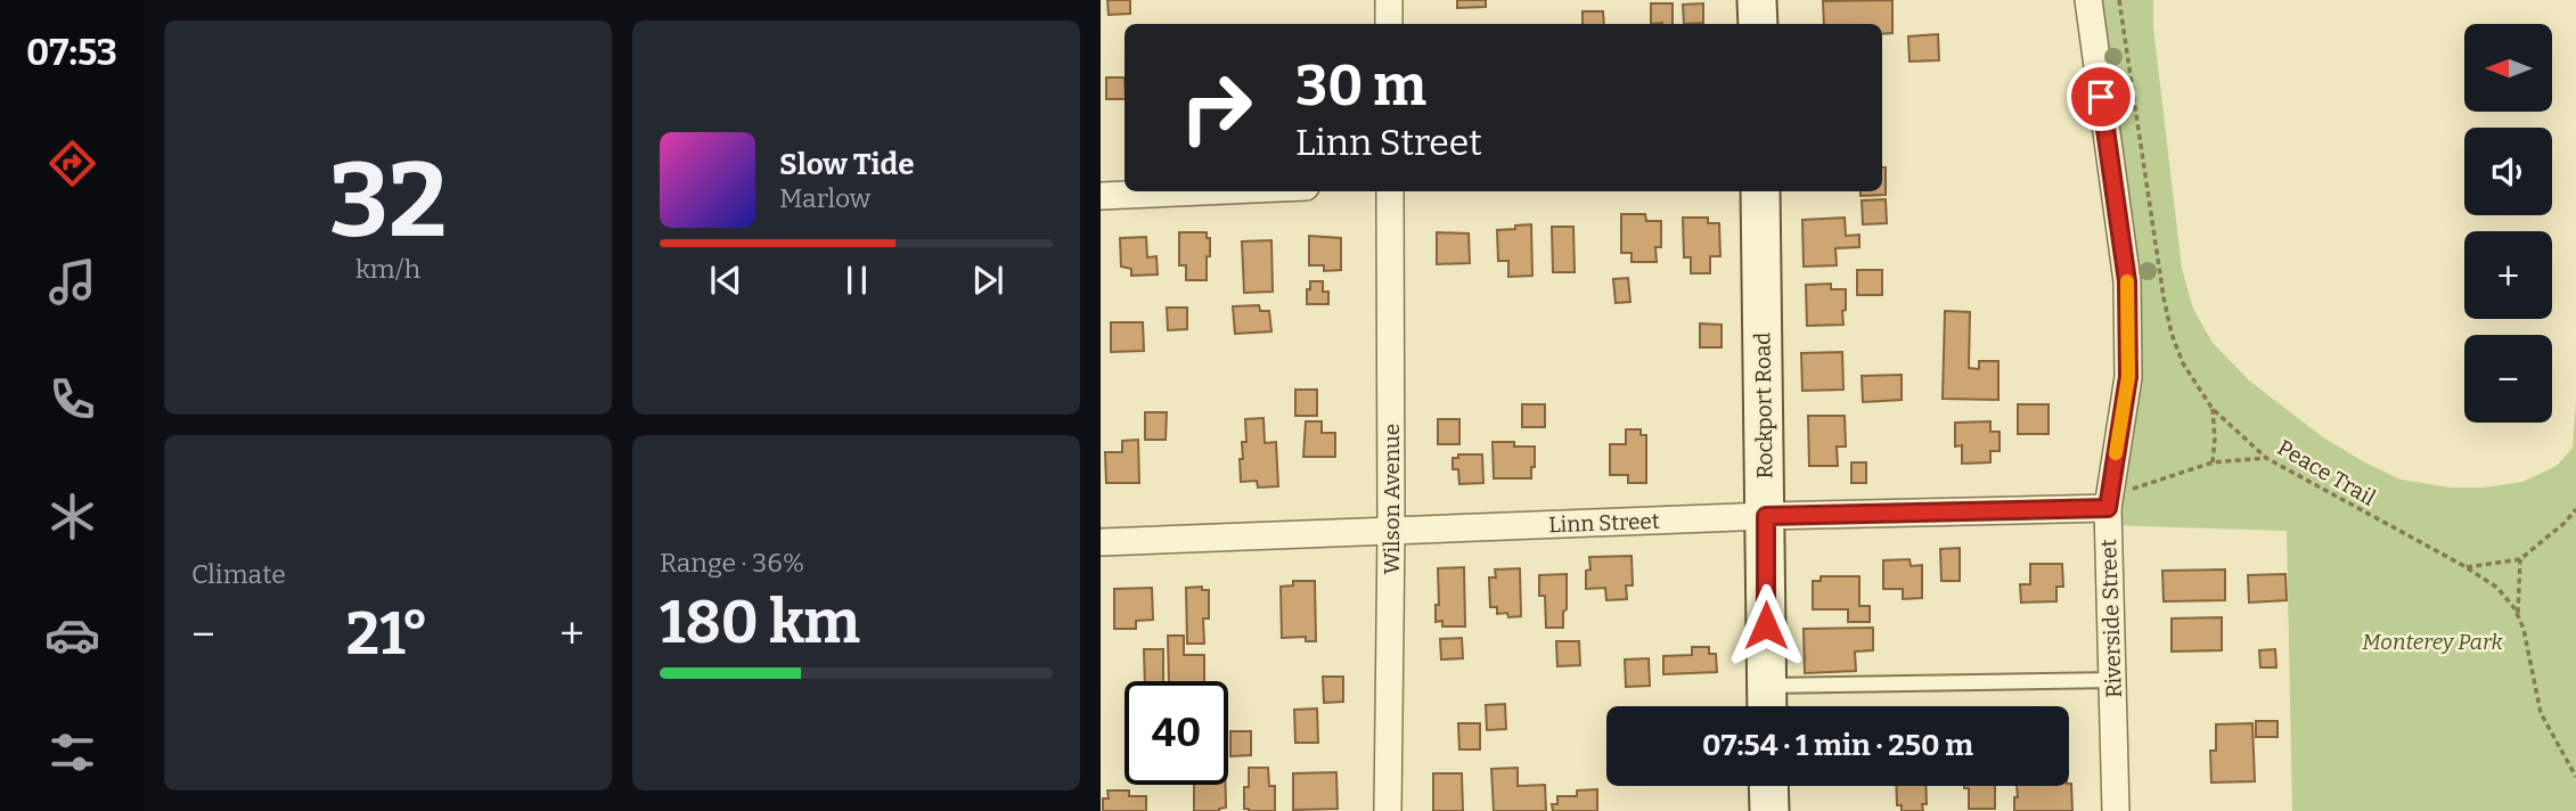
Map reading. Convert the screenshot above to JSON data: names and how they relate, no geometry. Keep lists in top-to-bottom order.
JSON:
{
  "streets": {
    "street": [
      "Rockport Road",
      "Wilson Avenue",
      "Linn Street",
      "Riverside Street"
    ],
    "path": ["Peace Trail"]
  },
  "crossings": [
    ["Rockport Road", "Linn Street"],
    ["Wilson Avenue", "Linn Street"],
    ["Linn Street", "Riverside Street"]
  ],
  "parks": ["Monterey Park"],
  "north": "left",
  "page": {
    "tabs": "07:53",
    "tile": [
      ["32", "km/h"],
      "Climate",
      ["Range · 36%", "180 km"]
    ],
    "map_buttons": ["+", "−"],
    "turn": ["30 m", "Linn Street"],
    "song": ["Slow Tide", "Marlow"],
    "heat": ["−", "21°", "+"],
    "limit": "40",
    "trip": "07:54 · 1 min · 250 m"
  }
}
